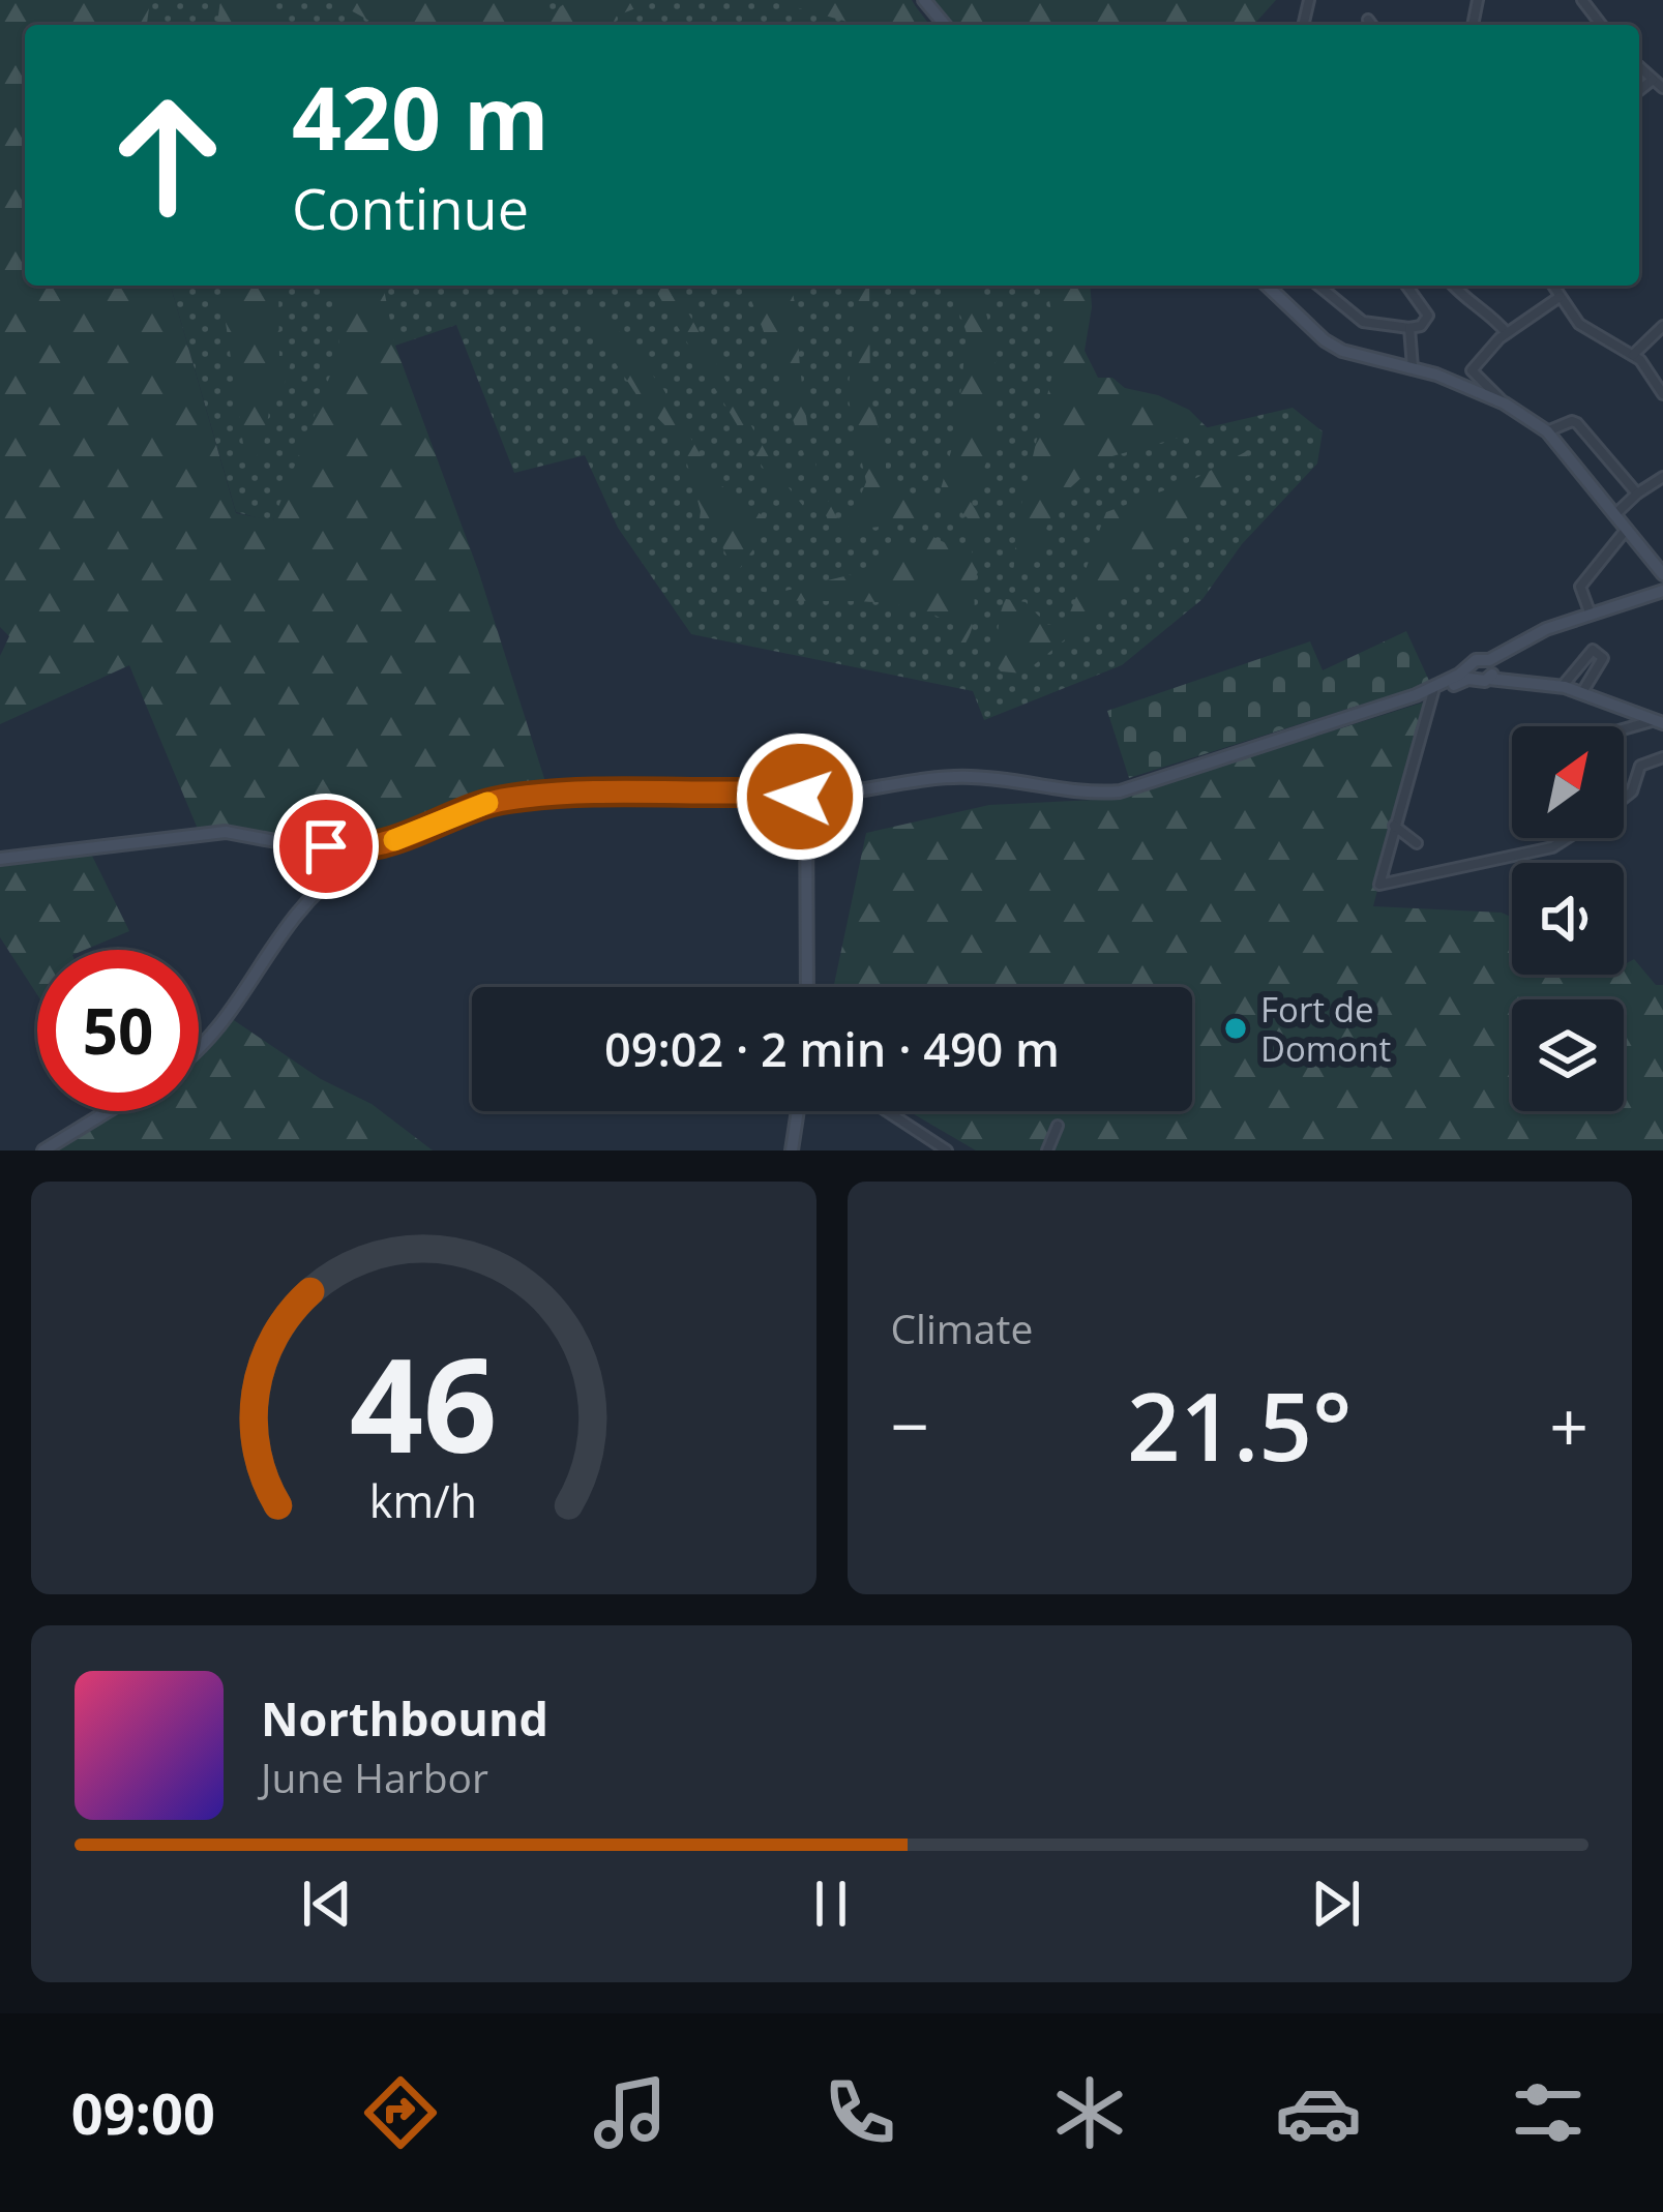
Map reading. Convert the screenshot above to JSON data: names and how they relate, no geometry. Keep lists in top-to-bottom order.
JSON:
{
  "places": ["Fort de Domont"],
  "north": "top right",
  "page": {
    "turn": ["420 m", "Continue"],
    "limit": "50",
    "trip": "09:02 · 2 min · 490 m",
    "tile": "Climate",
    "heat": ["−", "21.5°", "+"],
    "song": ["Northbound", "June Harbor"],
    "tabs": "09:00",
    "gauge": ["46", "km/h"]
  }
}
